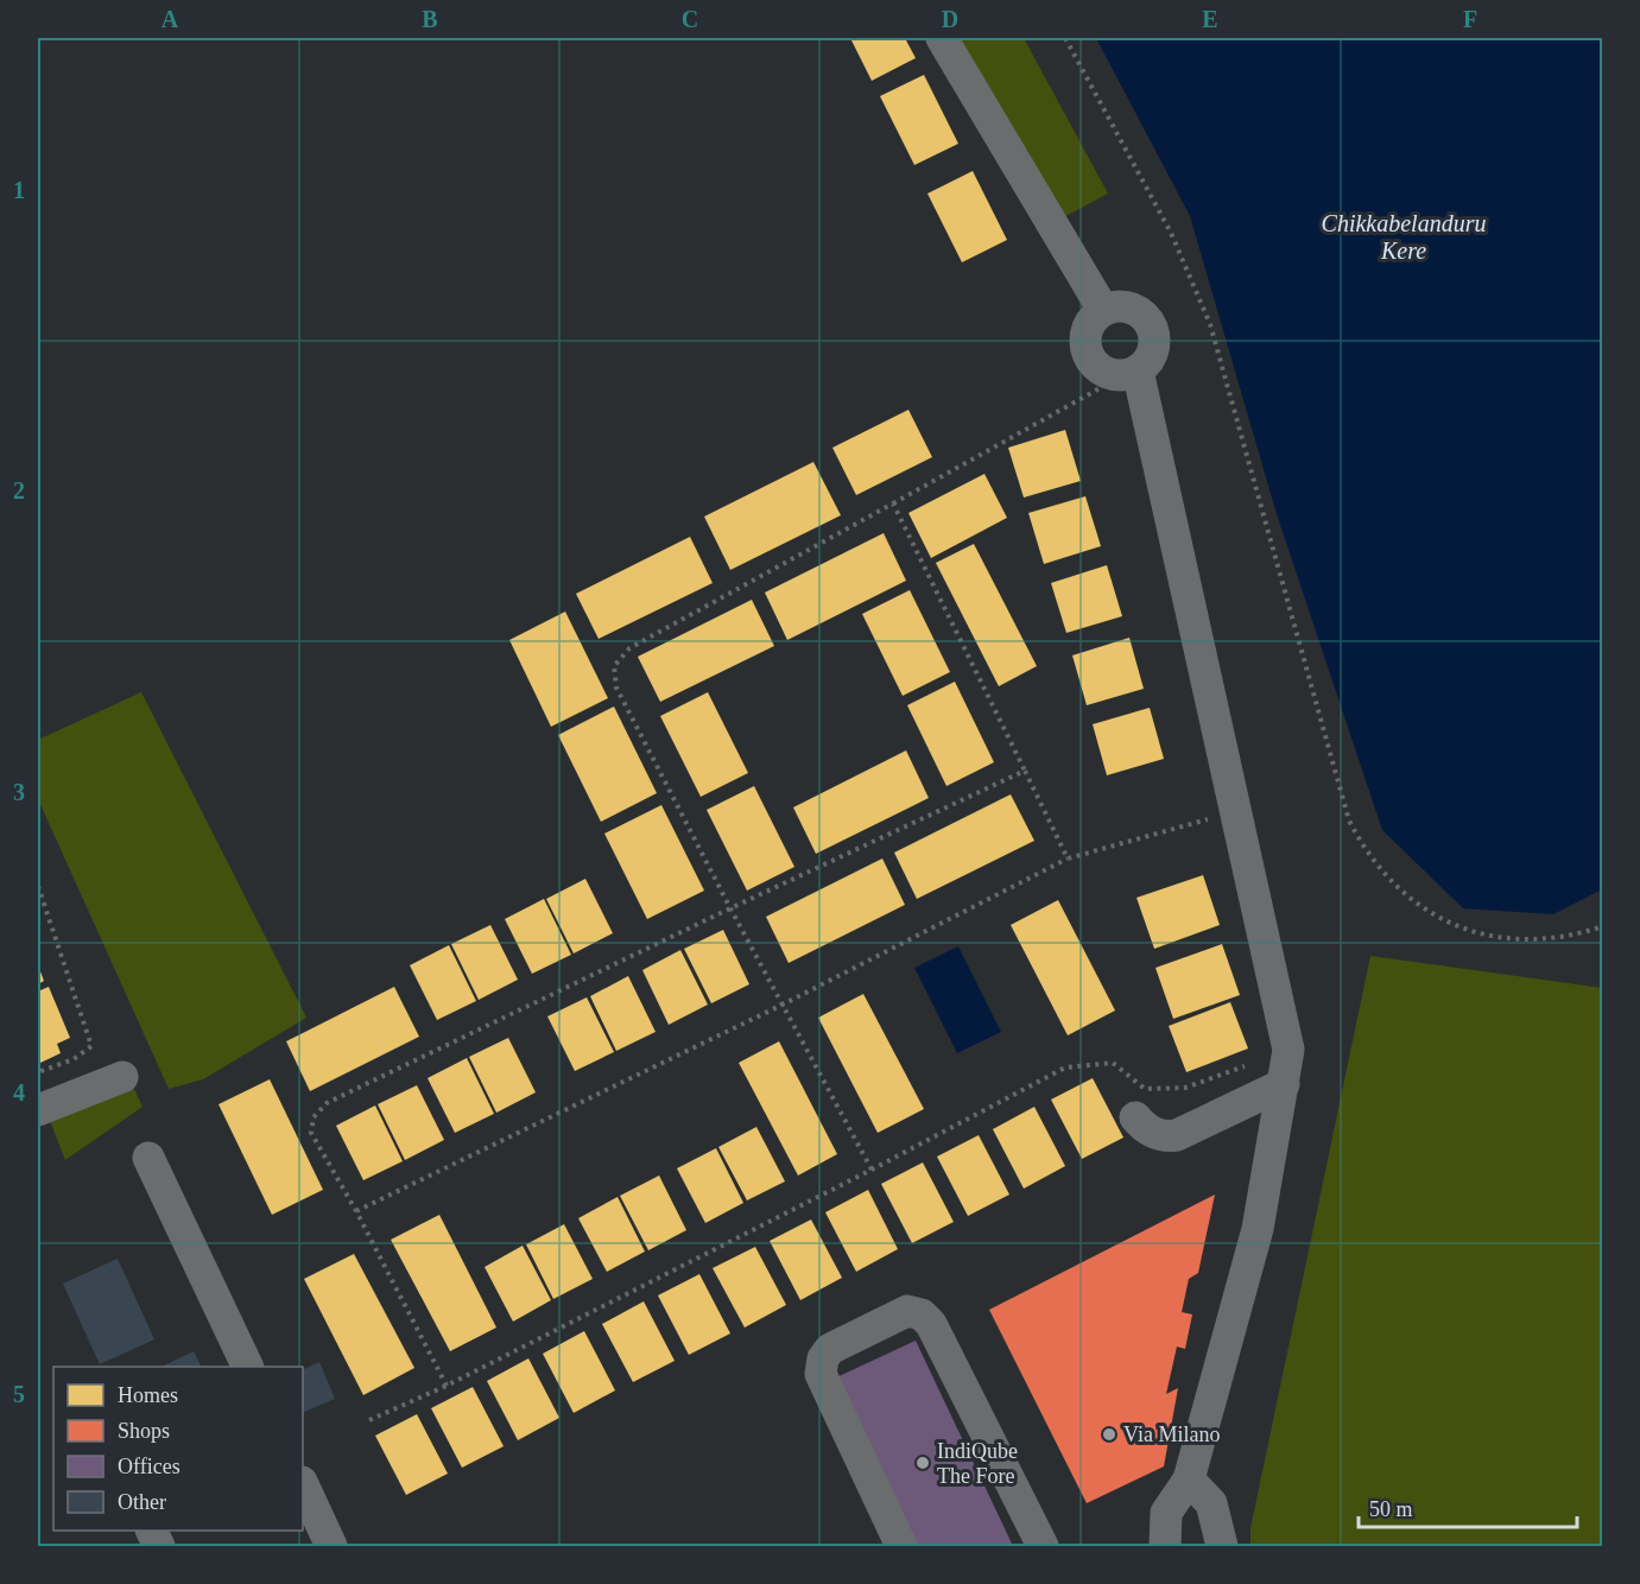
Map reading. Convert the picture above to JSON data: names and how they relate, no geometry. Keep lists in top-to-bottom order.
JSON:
{
  "water": ["Chikkabelanduru Kere"],
  "places": ["Via Milano", "IndiQube The Fore"],
  "legend": [
    "Homes",
    "Shops",
    "Offices",
    "Other"
  ],
  "scale_bar": "50 m",
  "grid": {
    "columns": [
      "A",
      "B",
      "C",
      "D",
      "E",
      "F"
    ],
    "rows": [
      "1",
      "2",
      "3",
      "4",
      "5"
    ]
  }
}
